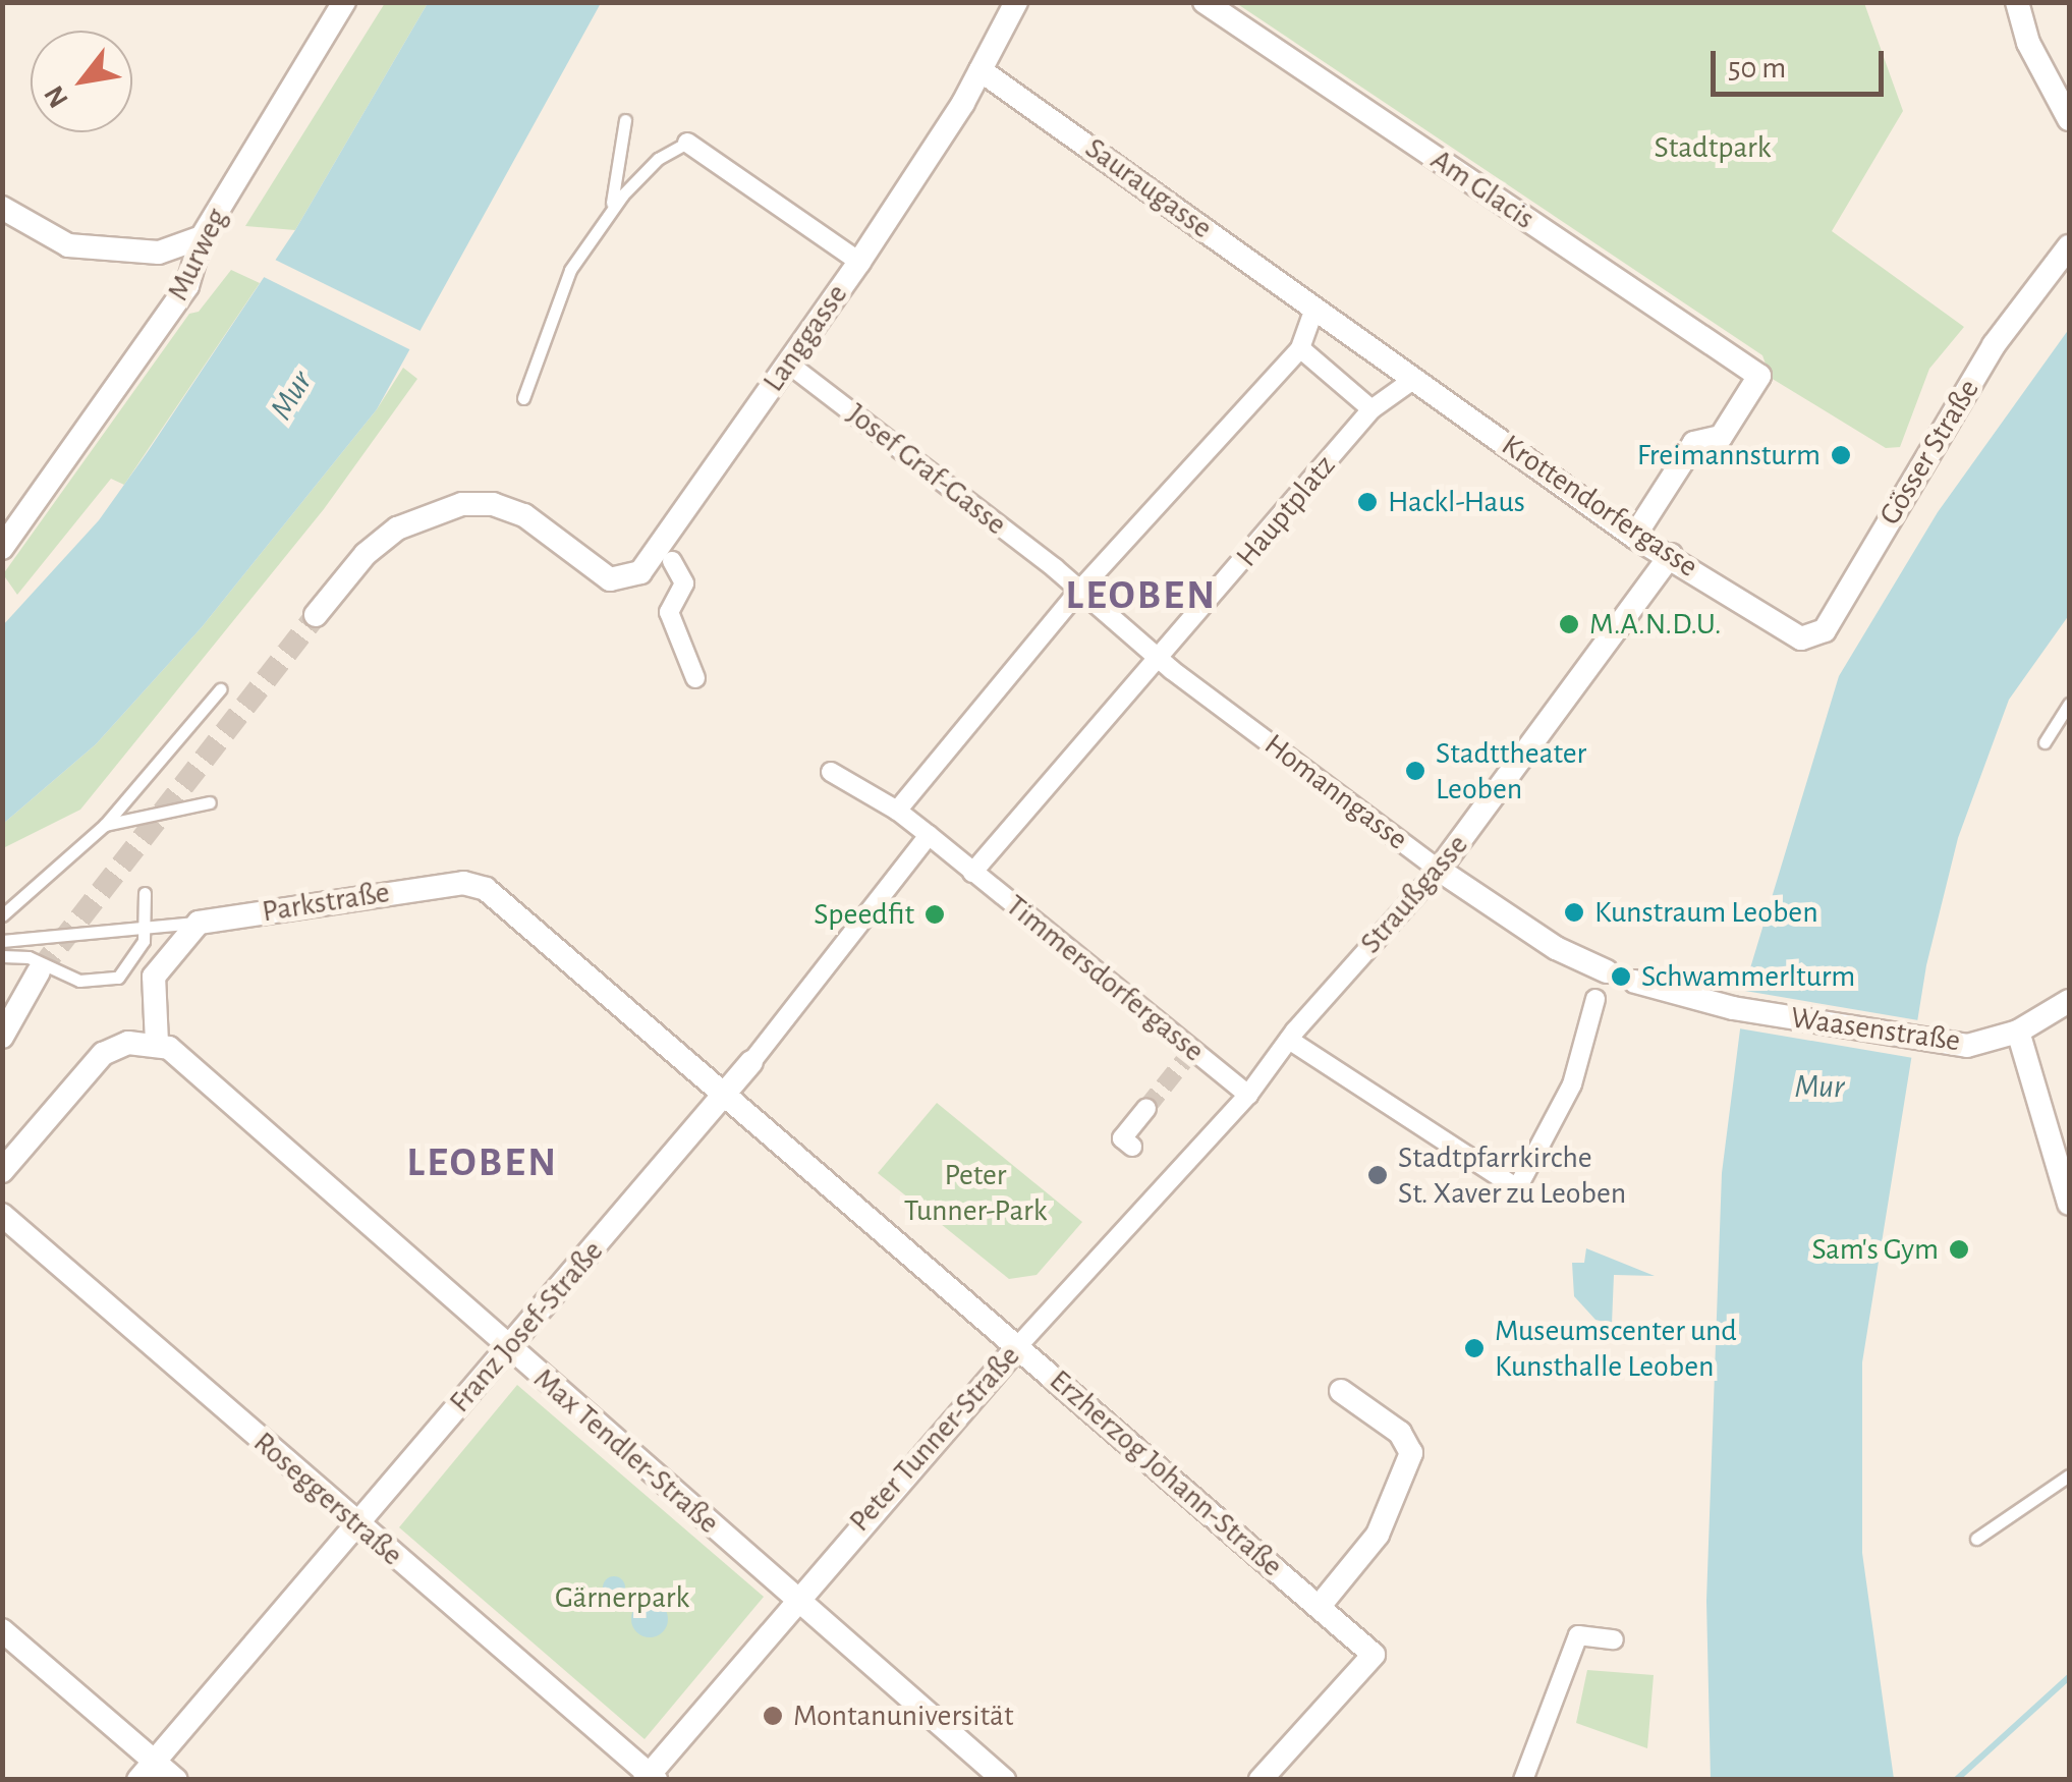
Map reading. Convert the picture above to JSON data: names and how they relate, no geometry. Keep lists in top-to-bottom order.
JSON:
{
  "streets": {
    "street": [
      "Sauraugasse",
      "Am Glacis",
      "Murweg",
      "Langgasse",
      "Gösser Straße",
      "Josef Graf-Gasse",
      "Krottendorfergasse",
      "Hauptplatz",
      "Homanngasse",
      "Straußgasse",
      "Parkstraße",
      "Timmersdorfergasse",
      "Waasenstraße",
      "Franz Josef-Straße",
      "Peter Tunner-Straße",
      "Max Tendler-Straße",
      "Erzherzog Johann-Straße",
      "Roseggerstraße"
    ]
  },
  "crossings": [
    ["Sauraugasse", "Langgasse"],
    ["Am Glacis", "Krottendorfergasse"],
    ["Langgasse", "Josef Graf-Gasse"],
    ["Gösser Straße", "Krottendorfergasse"],
    ["Krottendorfergasse", "Hauptplatz"],
    ["Krottendorfergasse", "Straußgasse"],
    ["Hauptplatz", "Homanngasse"],
    ["Hauptplatz", "Timmersdorfergasse"],
    ["Homanngasse", "Straußgasse"],
    ["Straußgasse", "Timmersdorfergasse"],
    ["Straußgasse", "Peter Tunner-Straße"],
    ["Parkstraße", "Franz Josef-Straße"],
    ["Parkstraße", "Erzherzog Johann-Straße"],
    ["Timmersdorfergasse", "Peter Tunner-Straße"],
    ["Franz Josef-Straße", "Max Tendler-Straße"],
    ["Franz Josef-Straße", "Erzherzog Johann-Straße"],
    ["Franz Josef-Straße", "Roseggerstraße"],
    ["Peter Tunner-Straße", "Max Tendler-Straße"],
    ["Peter Tunner-Straße", "Erzherzog Johann-Straße"],
    ["Peter Tunner-Straße", "Roseggerstraße"]
  ],
  "districts": ["LEOBEN", "LEOBEN"],
  "water": ["Mur"],
  "parks": ["Stadtpark", "Peter Tunner-Park", "Gärnerpark"],
  "places": [
    "Freimannsturm",
    "Hackl-Haus",
    "M.A.N.D.U.",
    "Stadttheater Leoben",
    "Kunstraum Leoben",
    "Speedfit",
    "Schwammerlturm",
    "Stadtpfarrkirche St. Xaver zu Leoben",
    "Sam's Gym",
    "Museumscenter und Kunsthalle Leoben",
    "Montanuniversität"
  ],
  "scale_bar": "50 m",
  "north": "bottom left"
}
